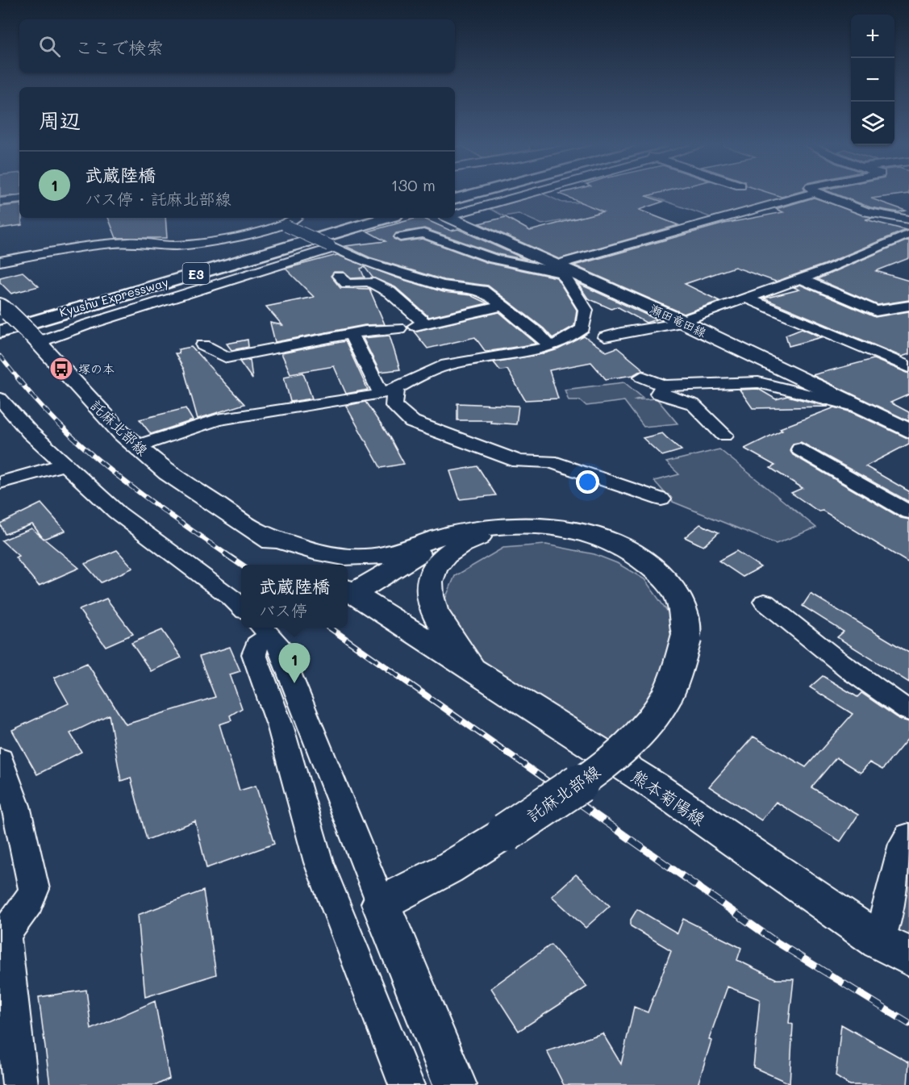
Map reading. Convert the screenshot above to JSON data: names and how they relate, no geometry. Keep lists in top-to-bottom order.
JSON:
{
  "streets": {
    "highway": ["E3", "Kyushu Expressway"],
    "main road": ["瀬田竜田線", "託麻北部線", "熊本菊陽線"]
  },
  "crossings": [
    ["Kyushu Expressway", "託麻北部線"],
    ["託麻北部線", "熊本菊陽線"]
  ],
  "places": {
    "bus stop": ["塚の本"]
  },
  "page": {
    "map_buttons": ["+", "−"],
    "search": "ここで検索",
    "heading": "周辺",
    "list": [
      {
        "mark": "1",
        "name": "武蔵陸橋",
        "note": "バス停 · 託麻北部線",
        "value": "130 m"
      }
    ],
    "popup": ["武蔵陸橋", "バス停"],
    "pins": "1"
  }
}
